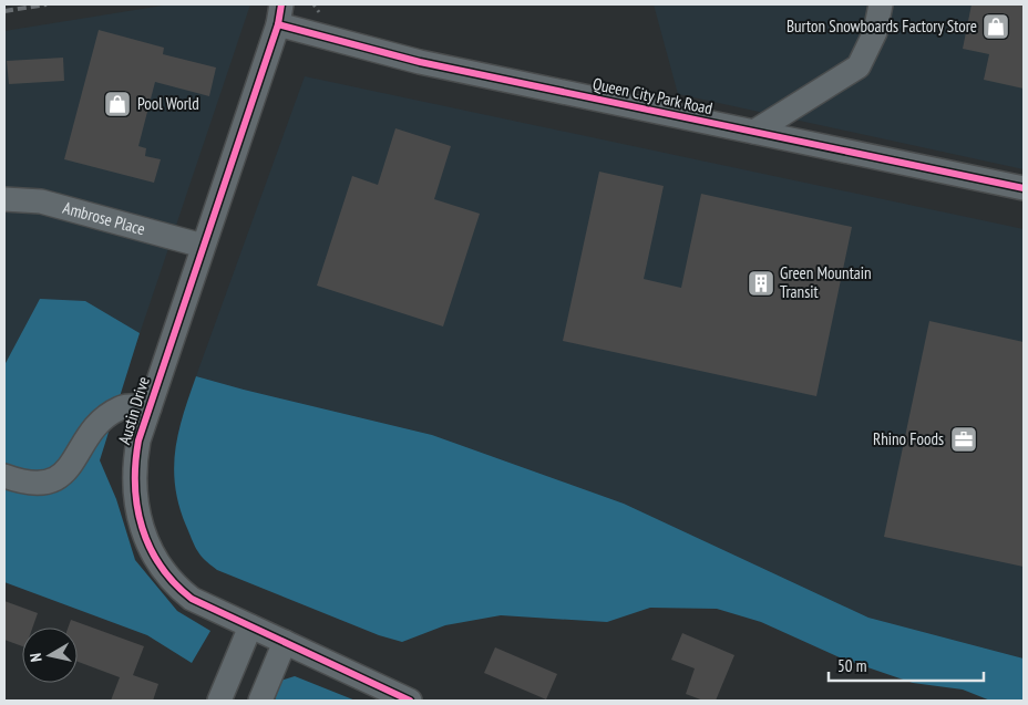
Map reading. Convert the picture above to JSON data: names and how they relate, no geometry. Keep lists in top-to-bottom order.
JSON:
{
  "streets": {
    "street": ["Queen City Park Road", "Ambrose Place", "Austin Drive"]
  },
  "crossings": [
    ["Queen City Park Road", "Austin Drive"],
    ["Ambrose Place", "Austin Drive"]
  ],
  "places": {
    "shop": ["Burton Snowboards Factory Store", "Pool World"],
    "building": ["Green Mountain Transit"],
    "office": ["Rhino Foods"]
  },
  "scale_bar": "50 m",
  "north": "left"
}
